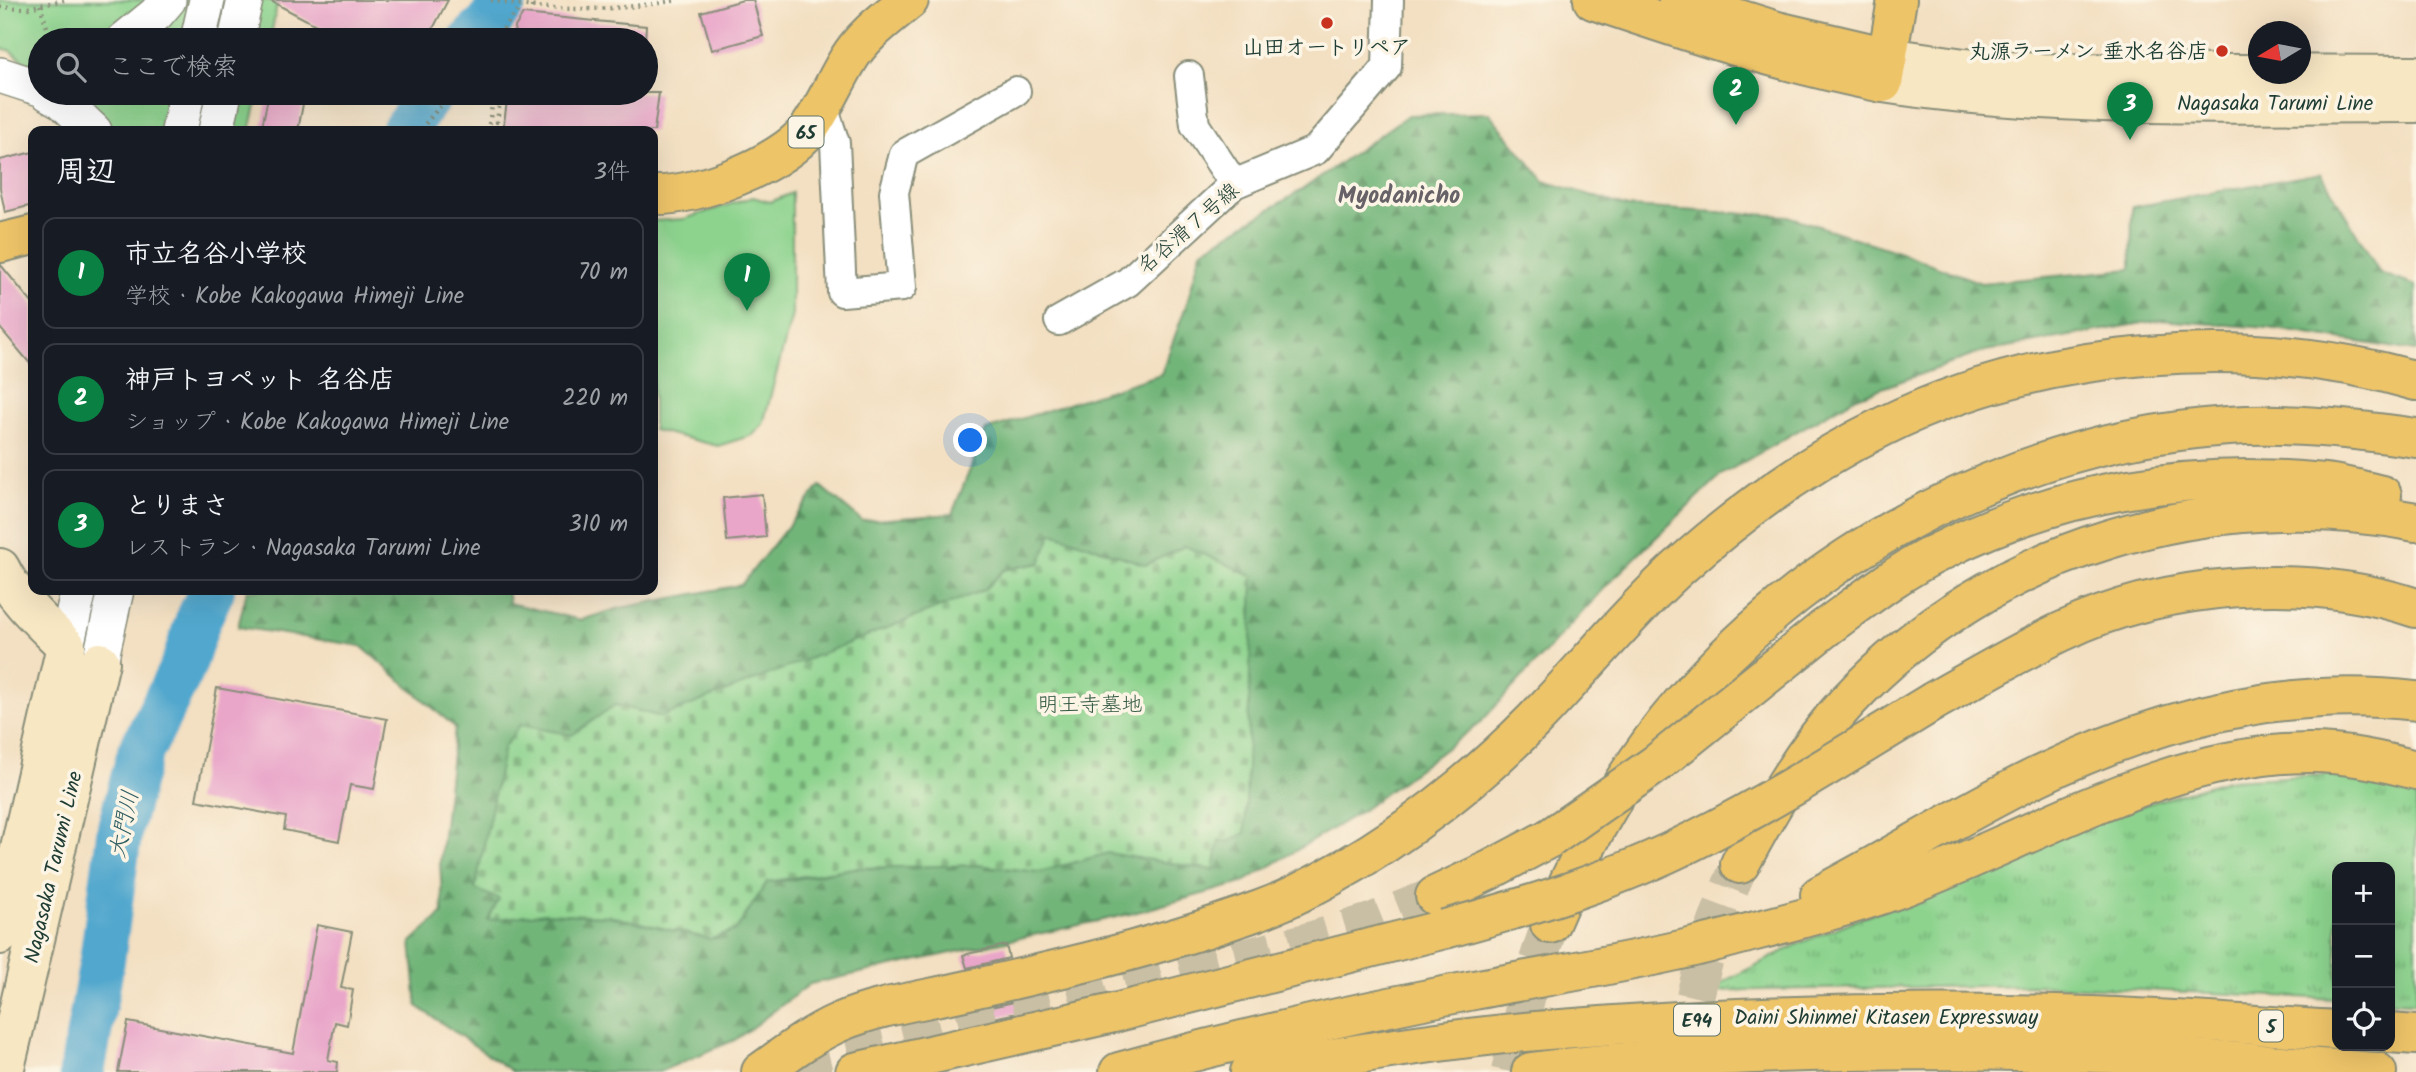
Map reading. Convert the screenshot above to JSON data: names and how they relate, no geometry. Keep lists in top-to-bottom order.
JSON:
{
  "streets": {
    "main road": [
      "Nagasaka Tarumi Line",
      "65",
      "Daini Shinmei Kitasen Expressway",
      "E94",
      "5"
    ],
    "street": ["名谷滑７号線"]
  },
  "crossings": [
    ["Daini Shinmei Kitasen Expressway", "5"]
  ],
  "districts": ["Myodanicho"],
  "water": ["大門川"],
  "parks": ["明王寺墓地"],
  "places": ["山田オートリペア", "丸源ラーメン 垂水名谷店"],
  "north": "left",
  "page": {
    "search": "ここで検索",
    "pins": ["2", "3", "1"],
    "heading": ["周辺", "3件"],
    "list": [
      {
        "mark": "1",
        "name": "市立名谷小学校",
        "note": "学校 · Kobe Kakogawa Himeji Line",
        "value": "70 m"
      },
      {
        "mark": "2",
        "name": "神戸トヨペット 名谷店",
        "note": "ショップ · Kobe Kakogawa Himeji Line",
        "value": "220 m"
      },
      {
        "mark": "3",
        "name": "とりまさ",
        "note": "レストラン · Nagasaka Tarumi Line",
        "value": "310 m"
      }
    ],
    "map_buttons": ["+", "−"]
  }
}
